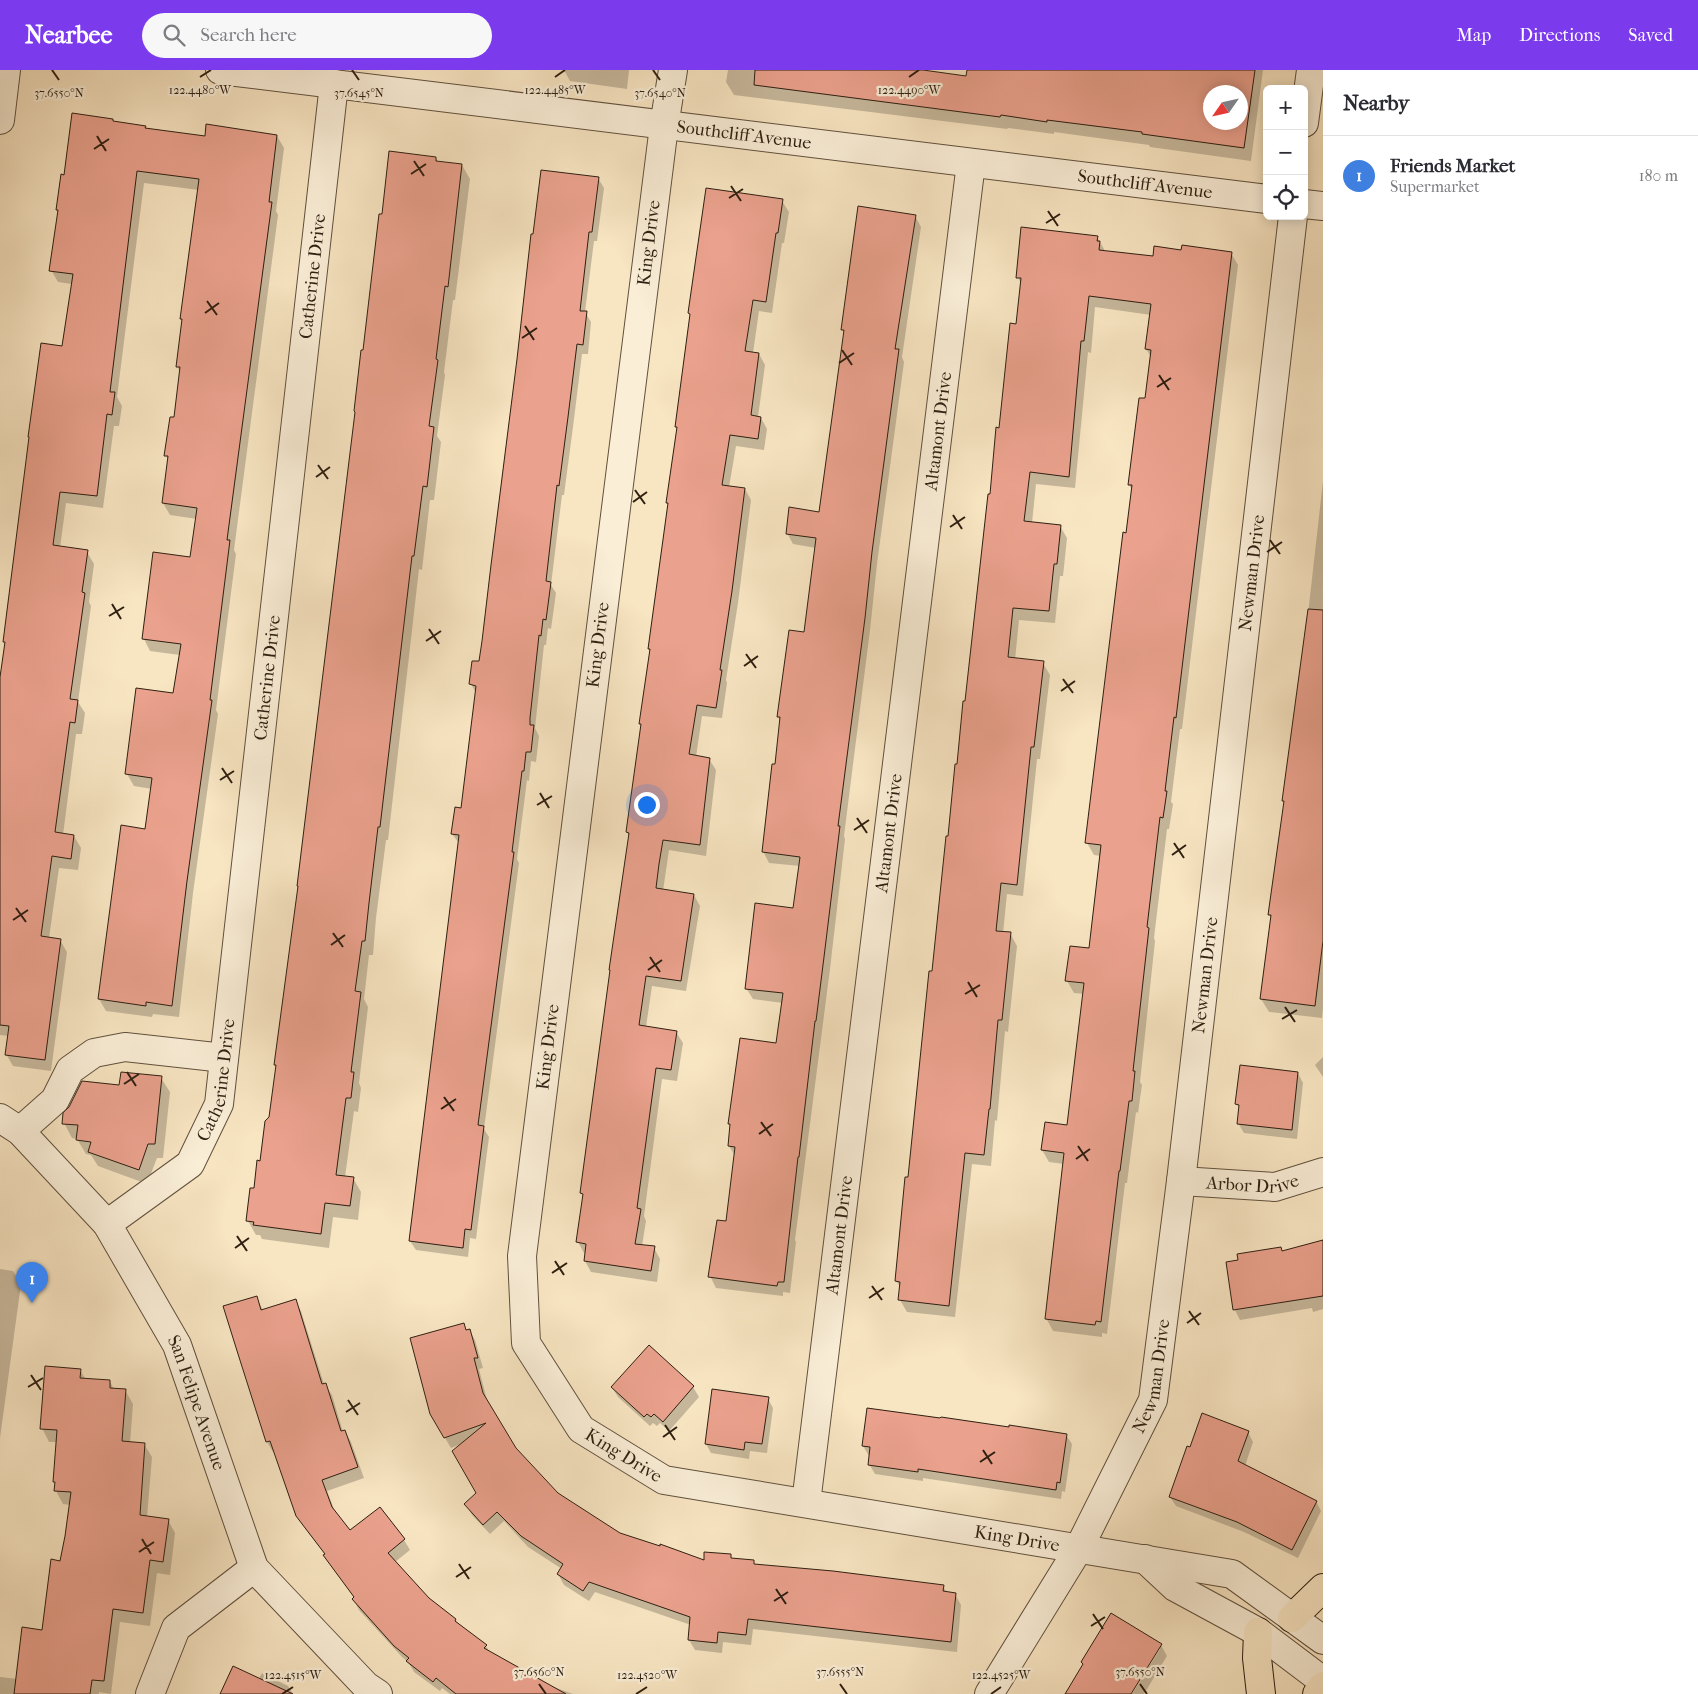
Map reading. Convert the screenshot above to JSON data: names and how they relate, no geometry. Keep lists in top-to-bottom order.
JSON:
{
  "streets": {
    "street": [
      "Southcliff Avenue",
      "King Drive",
      "Catherine Drive",
      "Altamont Drive",
      "Newman Drive",
      "Arbor Drive",
      "San Felipe Avenue"
    ]
  },
  "crossings": [
    ["Southcliff Avenue", "King Drive"],
    ["Southcliff Avenue", "Catherine Drive"],
    ["Southcliff Avenue", "Altamont Drive"],
    ["King Drive", "Altamont Drive"],
    ["King Drive", "Newman Drive"],
    ["Catherine Drive", "San Felipe Avenue"],
    ["Newman Drive", "Arbor Drive"]
  ],
  "north": "bottom left",
  "page": {
    "header": "Nearbee",
    "search": "Search here",
    "nav": ["Map", "Directions", "Saved"],
    "heading": "Nearby",
    "map_buttons": ["+", "−"],
    "list": [
      {
        "mark": "1",
        "name": "Friends Market",
        "note": "Supermarket",
        "value": "180 m"
      }
    ],
    "pins": "1"
  },
  "coordinates": [
    "122.4480°W",
    "122.4485°W",
    "122.4490°W",
    "37.6550°N",
    "37.6545°N",
    "37.6540°N",
    "37.6560°N",
    "37.6555°N",
    "122.4515°W",
    "122.4520°W",
    "122.4525°W"
  ]
}
